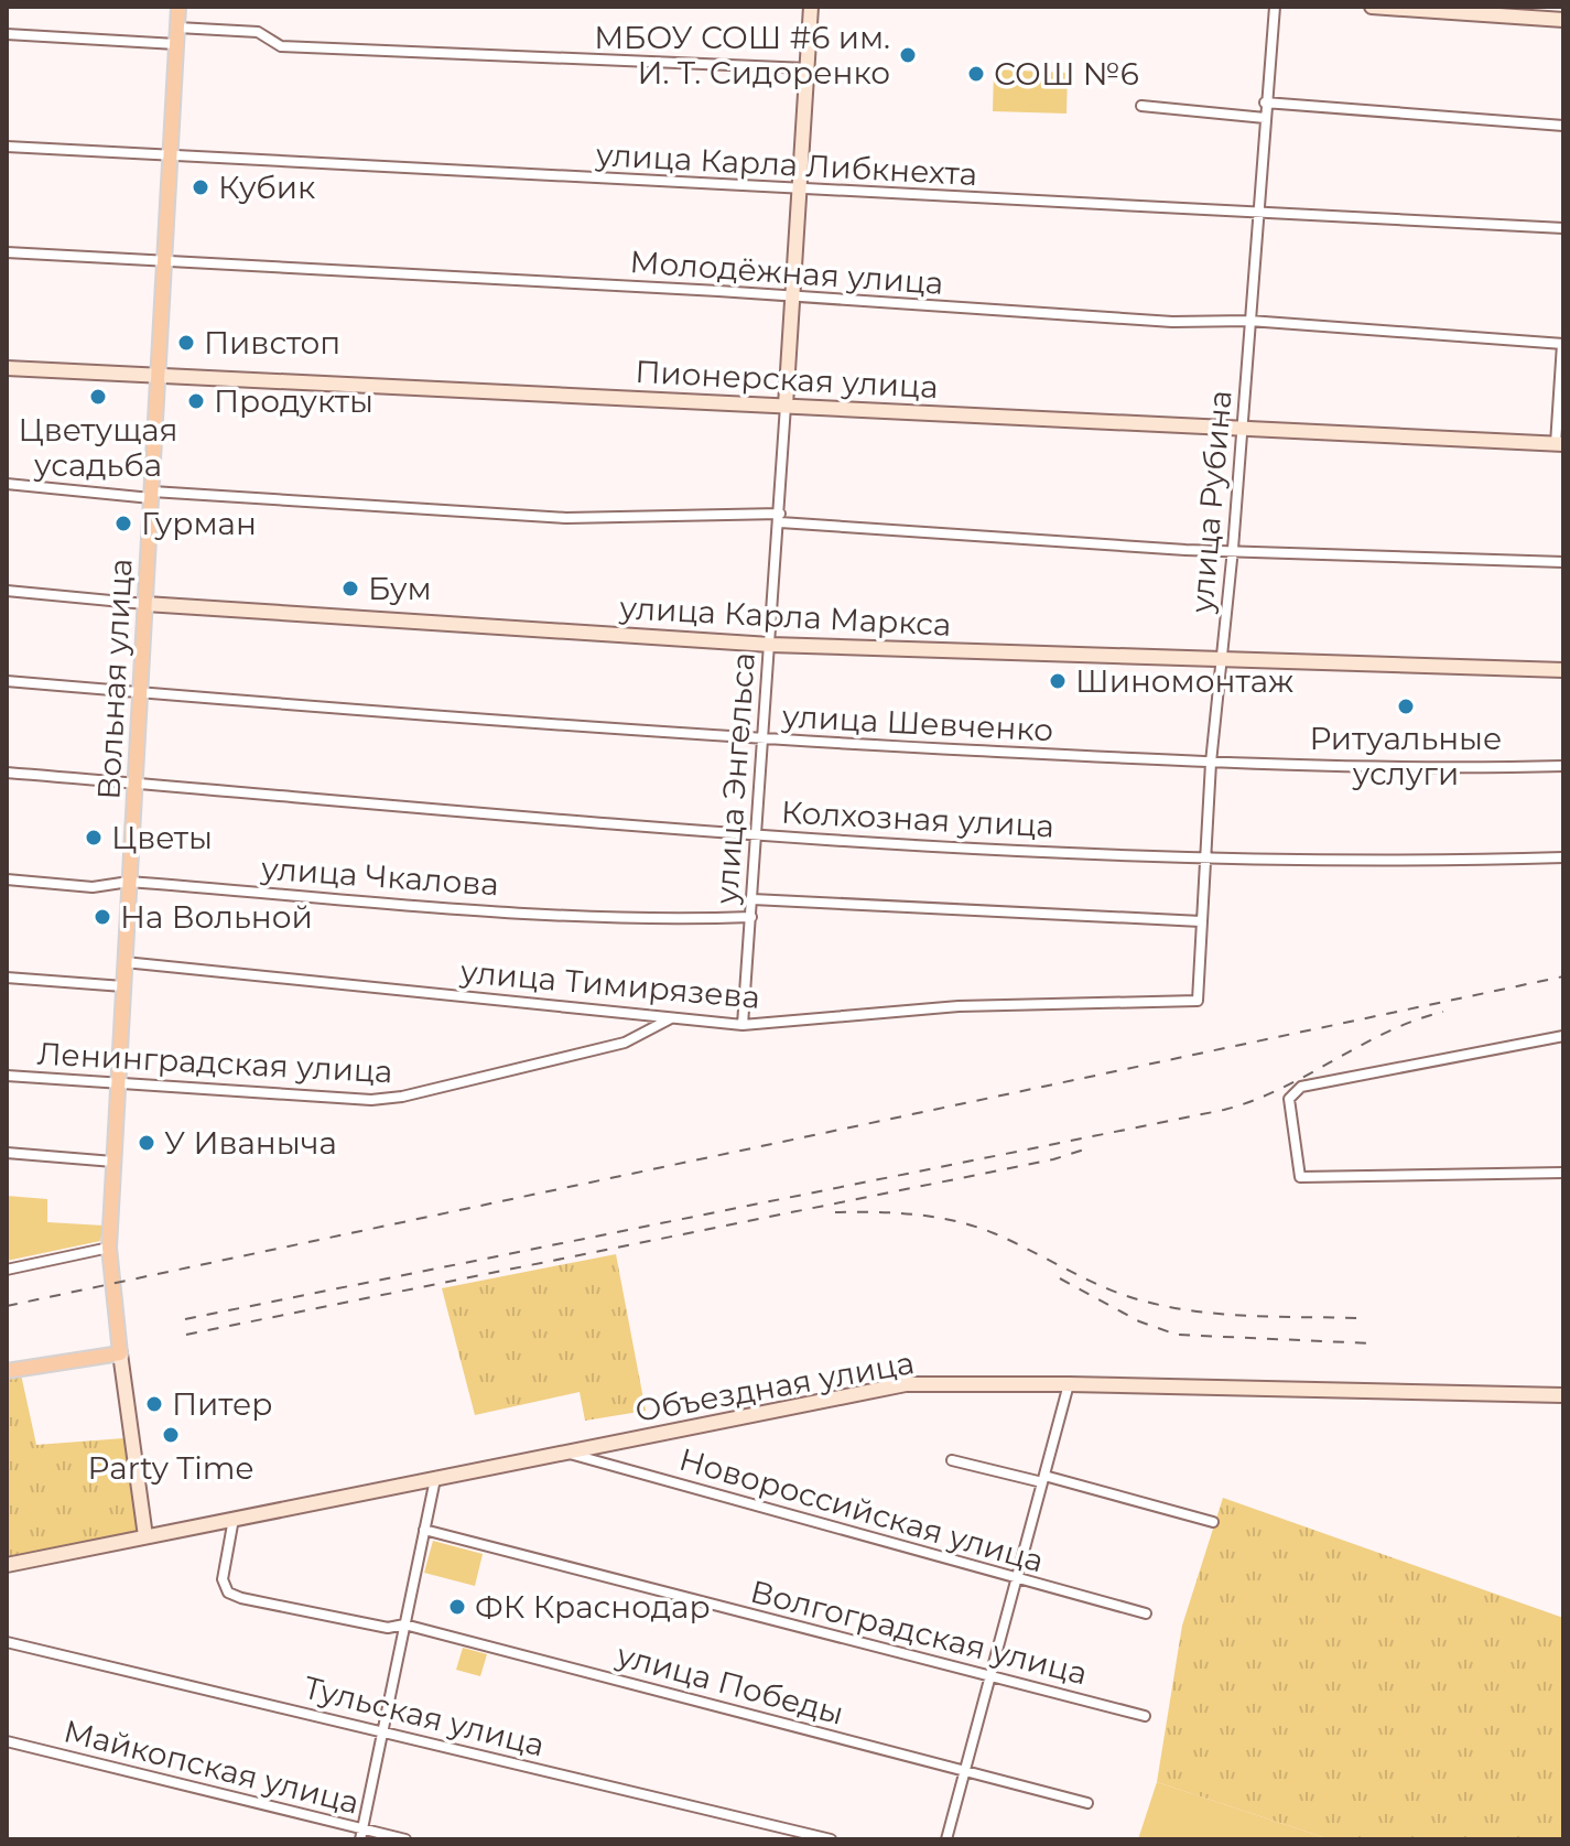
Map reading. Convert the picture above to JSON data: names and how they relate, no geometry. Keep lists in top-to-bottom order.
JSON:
{
  "streets": {
    "main road": ["Вольная улица"],
    "street": [
      "улица Карла Либкнехта",
      "Молодёжная улица",
      "Пионерская улица",
      "улица Рубина",
      "улица Карла Маркса",
      "улица Шевченко",
      "улица Энгельса",
      "Колхозная улица",
      "улица Чкалова",
      "улица Тимирязева",
      "Ленинградская улица",
      "Объездная улица",
      "Новороссийская улица",
      "Волгоградская улица",
      "улица Победы",
      "Тульская улица",
      "Майкопская улица"
    ]
  },
  "crossings": [
    ["улица Карла Либкнехта", "улица Рубина"],
    ["улица Карла Либкнехта", "Вольная улица"],
    ["улица Карла Либкнехта", "улица Энгельса"],
    ["Молодёжная улица", "улица Рубина"],
    ["Молодёжная улица", "Вольная улица"],
    ["Молодёжная улица", "улица Энгельса"],
    ["Пионерская улица", "улица Рубина"],
    ["Пионерская улица", "Вольная улица"],
    ["Пионерская улица", "улица Энгельса"],
    ["улица Рубина", "улица Карла Маркса"],
    ["улица Рубина", "улица Шевченко"],
    ["улица Рубина", "Колхозная улица"],
    ["улица Рубина", "улица Тимирязева"],
    ["улица Карла Маркса", "Вольная улица"],
    ["улица Карла Маркса", "улица Энгельса"],
    ["Вольная улица", "улица Шевченко"],
    ["Вольная улица", "Колхозная улица"],
    ["Вольная улица", "улица Чкалова"],
    ["Вольная улица", "улица Тимирязева"],
    ["Вольная улица", "Ленинградская улица"],
    ["Вольная улица", "Объездная улица"],
    ["улица Шевченко", "улица Энгельса"],
    ["улица Энгельса", "Колхозная улица"],
    ["улица Энгельса", "улица Чкалова"],
    ["улица Энгельса", "улица Тимирязева"],
    ["улица Тимирязева", "Ленинградская улица"],
    ["Объездная улица", "Новороссийская улица"],
    ["Объездная улица", "улица Победы"]
  ],
  "places": [
    "МБОУ СОШ #6 им. И. Т. Сидоренко",
    "СОШ №6",
    "Кубик",
    "Пивстоп",
    "Цветущая усадьба",
    "Продукты",
    "Гурман",
    "Бум",
    "Шиномонтаж",
    "Ритуальные услуги",
    "Цветы",
    "На Вольной",
    "У Иваныча",
    "Питер",
    "Party Time",
    "ФК Краснодар"
  ]
}
